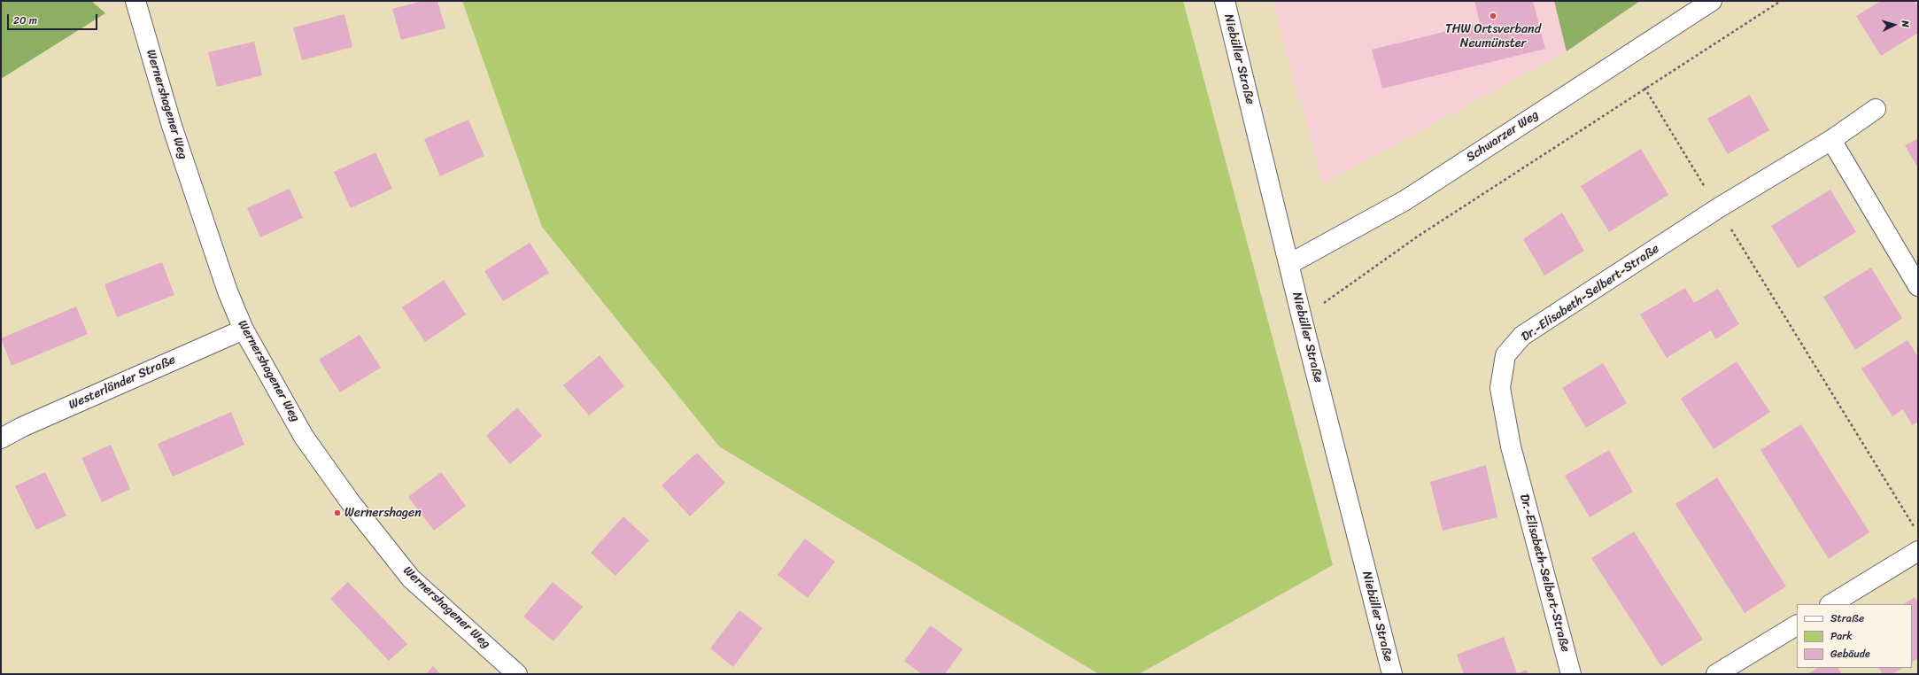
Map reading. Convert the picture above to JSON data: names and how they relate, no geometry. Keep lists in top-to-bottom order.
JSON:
{
  "streets": {
    "street": [
      "Niebüller Straße",
      "Wernershagener Weg",
      "Schwarzer Weg",
      "Dr.-Elisabeth-Selbert-Straße",
      "Westerländer Straße"
    ]
  },
  "crossings": [
    ["Niebüller Straße", "Schwarzer Weg"],
    ["Wernershagener Weg", "Westerländer Straße"]
  ],
  "places": ["THW Ortsverband Neumünster", "Wernershagen"],
  "legend": ["Straße", "Park", "Gebäude"],
  "scale_bar": "20 m",
  "north": "right"
}
